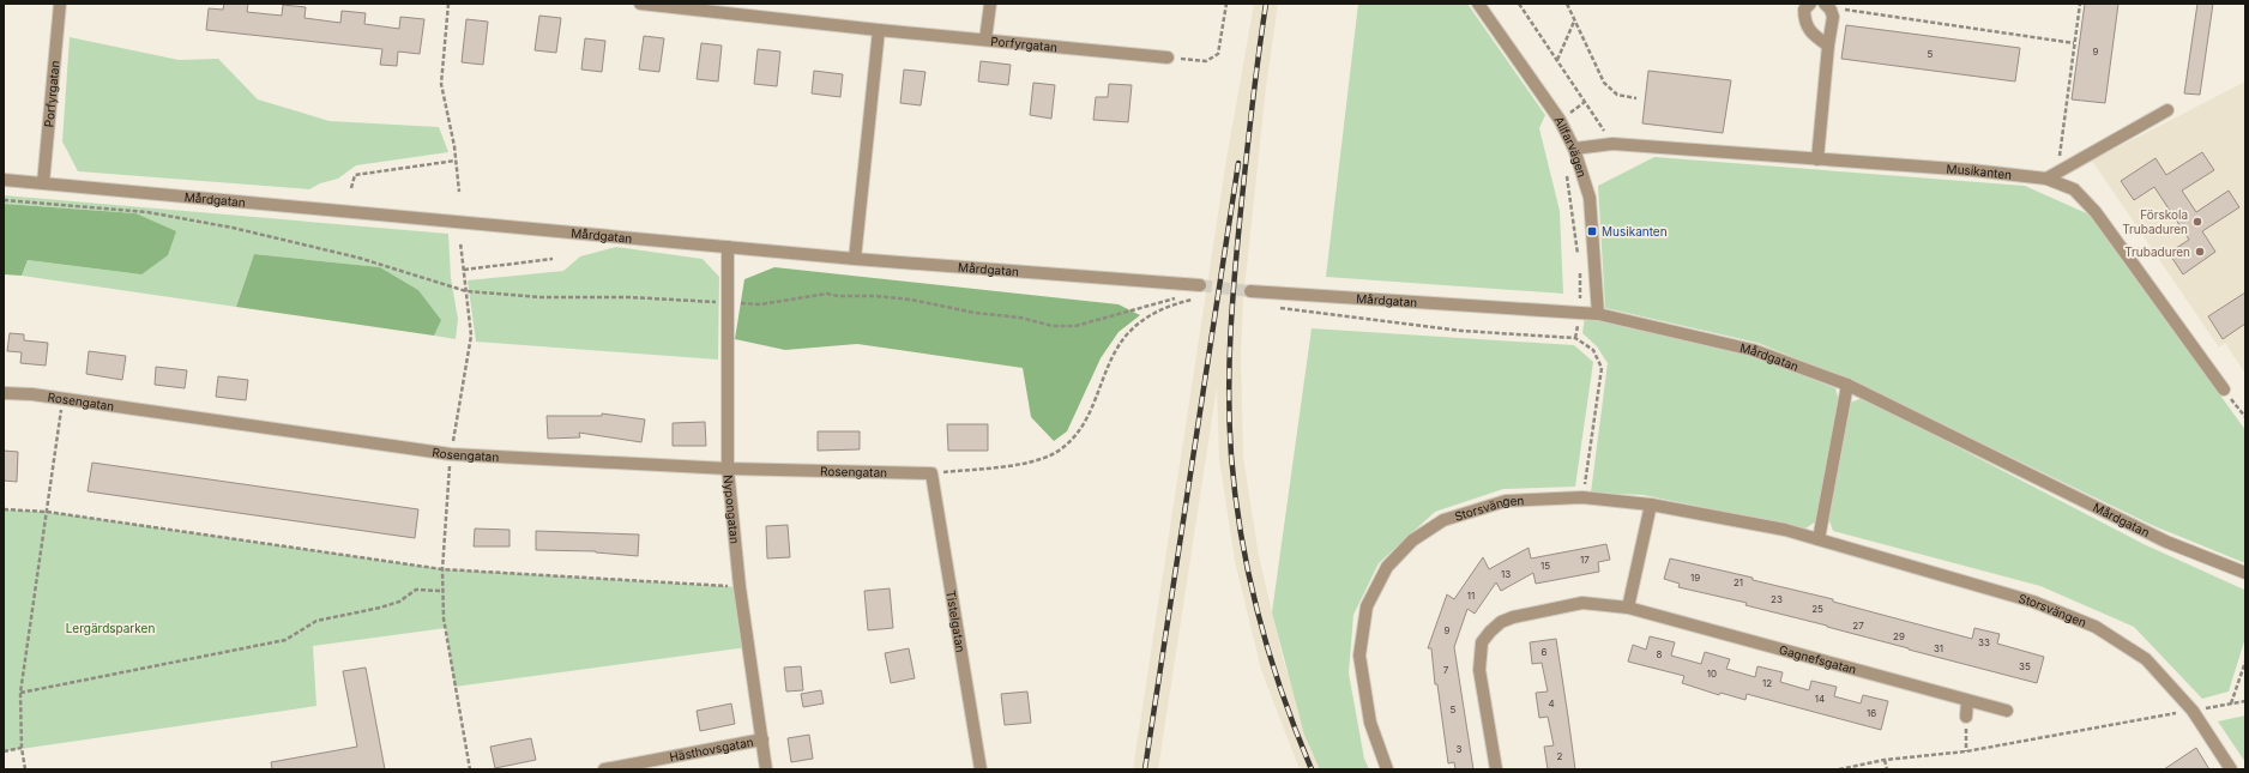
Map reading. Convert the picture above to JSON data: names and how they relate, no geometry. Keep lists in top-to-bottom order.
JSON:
{
  "streets": {
    "street": [
      "Porfyrgatan",
      "Allfarvägen",
      "Musikanten",
      "Mårdgatan",
      "Rosengatan",
      "Nypongatan",
      "Storsvängen",
      "Tistelgatan",
      "Gagnefsgatan",
      "Hästhovsgatan"
    ]
  },
  "crossings": [
    ["Porfyrgatan", "Mårdgatan"],
    ["Allfarvägen", "Musikanten"],
    ["Allfarvägen", "Mårdgatan"],
    ["Mårdgatan", "Nypongatan"],
    ["Rosengatan", "Nypongatan"],
    ["Rosengatan", "Tistelgatan"],
    ["Nypongatan", "Hästhovsgatan"]
  ],
  "parks": ["Lergärdsparken"],
  "places": {
    "other": ["Förskola Trubaduren", "Trubaduren"],
    "transit": ["Musikanten"]
  },
  "house_numbers": [
    "9",
    "5",
    "17",
    "15",
    "13",
    "19",
    "21",
    "11",
    "23",
    "25",
    "27",
    "9",
    "29",
    "33",
    "31",
    "6",
    "8",
    "35",
    "7",
    "10",
    "12",
    "14",
    "4",
    "5",
    "16",
    "3",
    "2"
  ]
}
